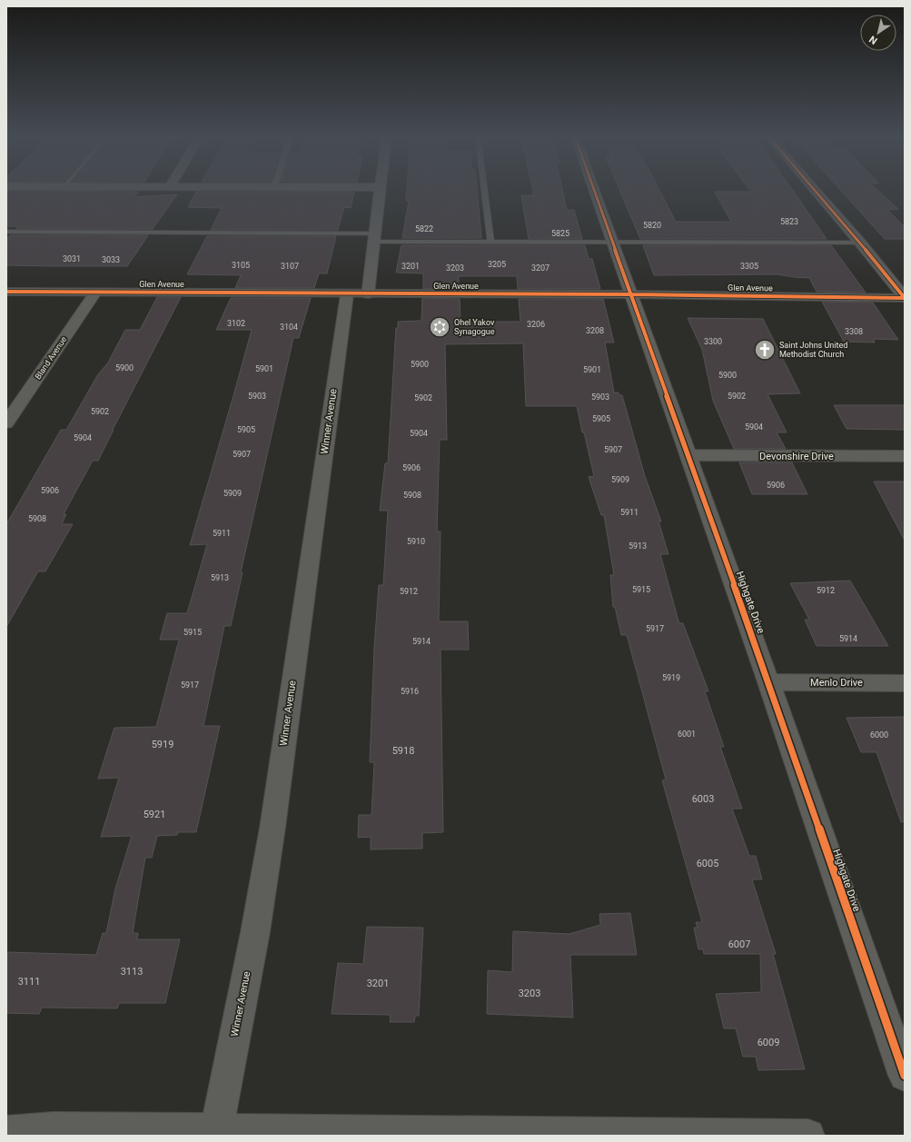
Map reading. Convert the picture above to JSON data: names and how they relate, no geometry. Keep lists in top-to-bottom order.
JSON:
{
  "streets": {
    "street": [
      "Glen Avenue",
      "Bland Avenue",
      "Winner Avenue",
      "Devonshire Drive",
      "Highgate Drive",
      "Menlo Drive"
    ]
  },
  "crossings": [
    ["Glen Avenue", "Bland Avenue"],
    ["Glen Avenue", "Winner Avenue"],
    ["Glen Avenue", "Highgate Drive"],
    ["Devonshire Drive", "Highgate Drive"],
    ["Highgate Drive", "Menlo Drive"]
  ],
  "places": {
    "synagogue": ["Ohel Yakov Synagogue"],
    "church": ["Saint Johns United Methodist Church"]
  },
  "house_numbers": [
    "5823",
    "5820",
    "5822",
    "5825",
    "3031",
    "3033",
    "3205",
    "3105",
    "3107",
    "3201",
    "3305",
    "3203",
    "3207",
    "3102",
    "3206",
    "3104",
    "3208",
    "3308",
    "3300",
    "5900",
    "5900",
    "5901",
    "5901",
    "5900",
    "5903",
    "5902",
    "5903",
    "5902",
    "5902",
    "5905",
    "5904",
    "5905",
    "5904",
    "5904",
    "5907",
    "5907",
    "5906",
    "5909",
    "5906",
    "5906",
    "5909",
    "5908",
    "5911",
    "5908",
    "5911",
    "5910",
    "5913",
    "5913",
    "5915",
    "5912",
    "5912",
    "5917",
    "5915",
    "5914",
    "5914",
    "5919",
    "5917",
    "5916",
    "6001",
    "6000",
    "5919",
    "5918",
    "6003",
    "5921",
    "6005",
    "6007",
    "3113",
    "3111",
    "3201",
    "3203",
    "6009"
  ],
  "north": "bottom left"
}
